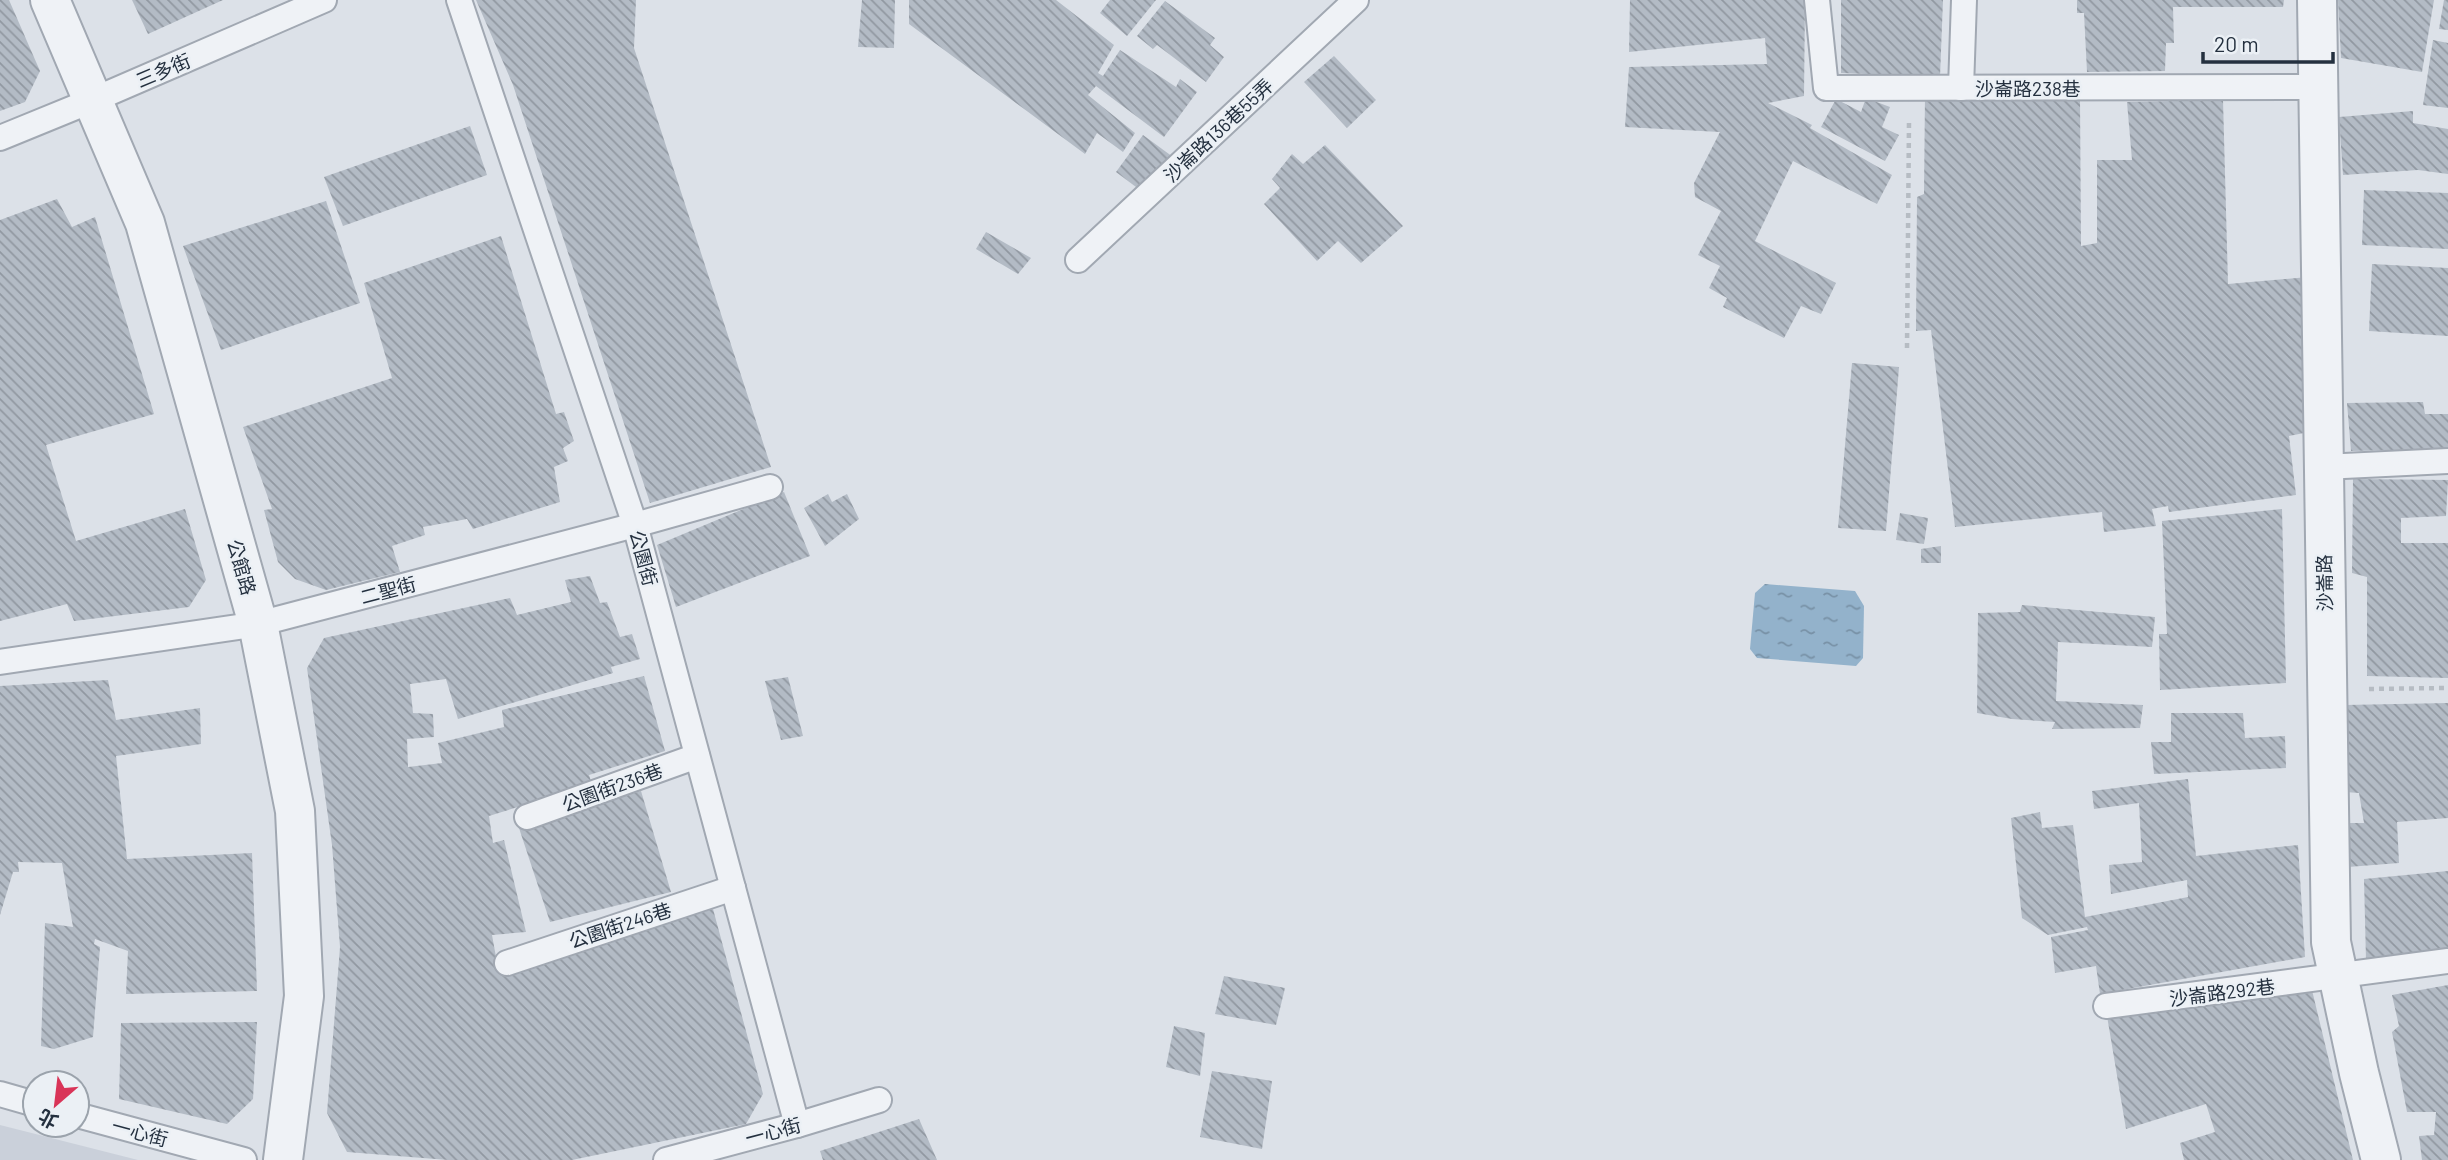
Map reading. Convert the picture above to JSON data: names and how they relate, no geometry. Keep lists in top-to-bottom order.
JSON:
{
  "streets": {
    "street": ["公館路", "沙崙路"],
    "lane": [
      "三多街",
      "沙崙路238巷",
      "沙崙路136巷55弄",
      "公園街",
      "二聖街",
      "公園街236巷",
      "公園街246巷",
      "沙崙路292巷",
      "一心街"
    ]
  },
  "crossings": [
    ["三多街", "公館路"],
    ["沙崙路238巷", "沙崙路"],
    ["公園街", "二聖街"],
    ["公園街", "公園街236巷"],
    ["公園街", "公園街246巷"],
    ["公園街", "一心街"],
    ["公館路", "二聖街"],
    ["沙崙路", "沙崙路292巷"]
  ],
  "scale_bar": "20 m",
  "north": "bottom left"
}
